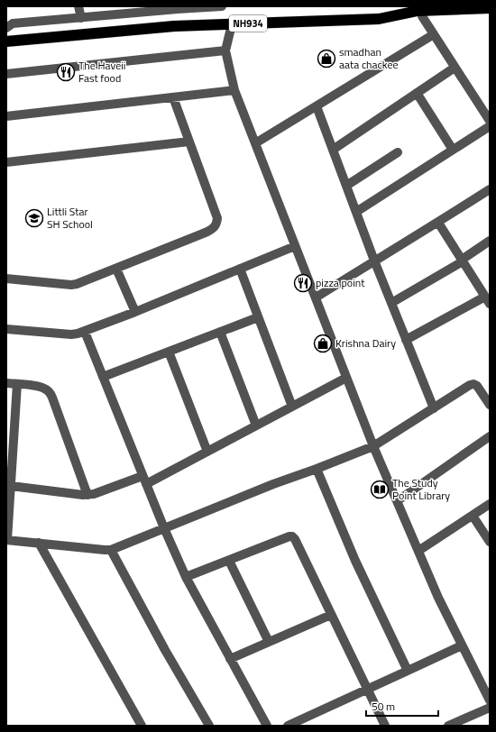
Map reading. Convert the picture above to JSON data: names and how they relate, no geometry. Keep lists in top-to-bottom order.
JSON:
{
  "streets": {
    "highway": ["NH934"]
  },
  "places": {
    "shop": ["smadhan aata chackee", "Krishna Dairy"],
    "restaurant": ["The Haveii Fast food", "pizza point"],
    "school or university": ["Littli Star SH School"],
    "library": ["The Study Point Library"]
  },
  "scale_bar": "50 m"
}
